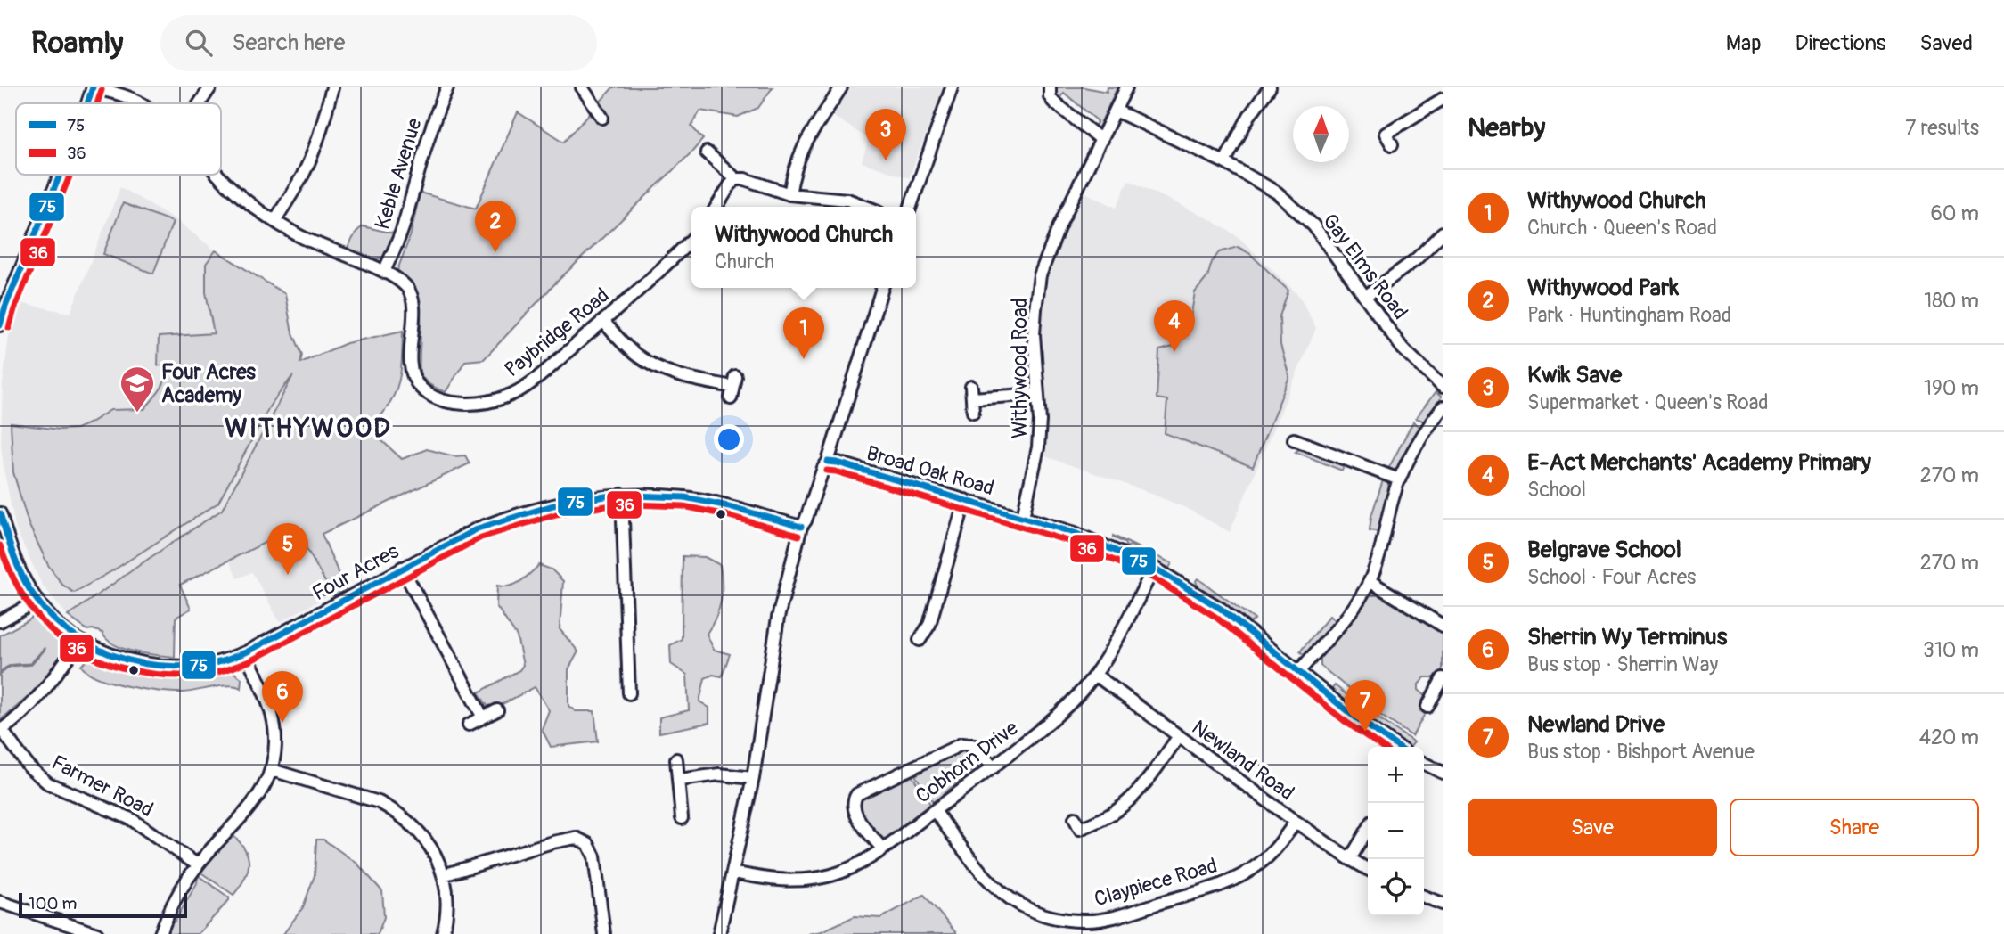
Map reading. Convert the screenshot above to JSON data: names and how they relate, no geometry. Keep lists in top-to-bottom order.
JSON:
{
  "streets": {
    "street": [
      "Keble Avenue",
      "Gay Elms Road",
      "Paybridge Road",
      "Withywood Road",
      "Broad Oak Road",
      "Four Acres",
      "Newland Road",
      "Cobhorn Drive",
      "Farmer Road",
      "Claypiece Road"
    ]
  },
  "crossings": [
    ["Keble Avenue", "Paybridge Road"],
    ["Gay Elms Road", "Withywood Road"],
    ["Withywood Road", "Broad Oak Road"],
    ["Broad Oak Road", "Cobhorn Drive"],
    ["Newland Road", "Cobhorn Drive"],
    ["Newland Road", "Claypiece Road"],
    ["Cobhorn Drive", "Claypiece Road"]
  ],
  "districts": ["WITHYWOOD"],
  "places": {
    "school or university": ["Four Acres Academy"]
  },
  "lines": ["transit line 75", "transit line 36"],
  "legend": ["75", "36"],
  "scale_bar": "100 m",
  "north": "top",
  "page": {
    "header": "Roamly",
    "search": "Search here",
    "nav": ["Map", "Directions", "Saved"],
    "heading": ["Nearby", "7 results"],
    "pins": [
      "3",
      "2",
      "4",
      "1",
      "5",
      "6",
      "7"
    ],
    "list": [
      {
        "mark": "1",
        "name": "Withywood Church",
        "note": "Church · Queen's Road",
        "value": "60 m"
      },
      {
        "mark": "2",
        "name": "Withywood Park",
        "note": "Park · Huntingham Road",
        "value": "180 m"
      },
      {
        "mark": "3",
        "name": "Kwik Save",
        "note": "Supermarket · Queen's Road",
        "value": "190 m"
      },
      {
        "mark": "4",
        "name": "E-Act Merchants' Academy Primary",
        "note": "School",
        "value": "270 m"
      },
      {
        "mark": "5",
        "name": "Belgrave School",
        "note": "School · Four Acres",
        "value": "270 m"
      },
      {
        "mark": "6",
        "name": "Sherrin Wy Terminus",
        "note": "Bus stop · Sherrin Way",
        "value": "310 m"
      },
      {
        "mark": "7",
        "name": "Newland Drive",
        "note": "Bus stop · Bishport Avenue",
        "value": "420 m"
      }
    ],
    "popup": ["Withywood Church", "Church"],
    "map_buttons": ["+", "−"],
    "buttons": ["Save", "Share"],
    "scale": "100 m"
  }
}
